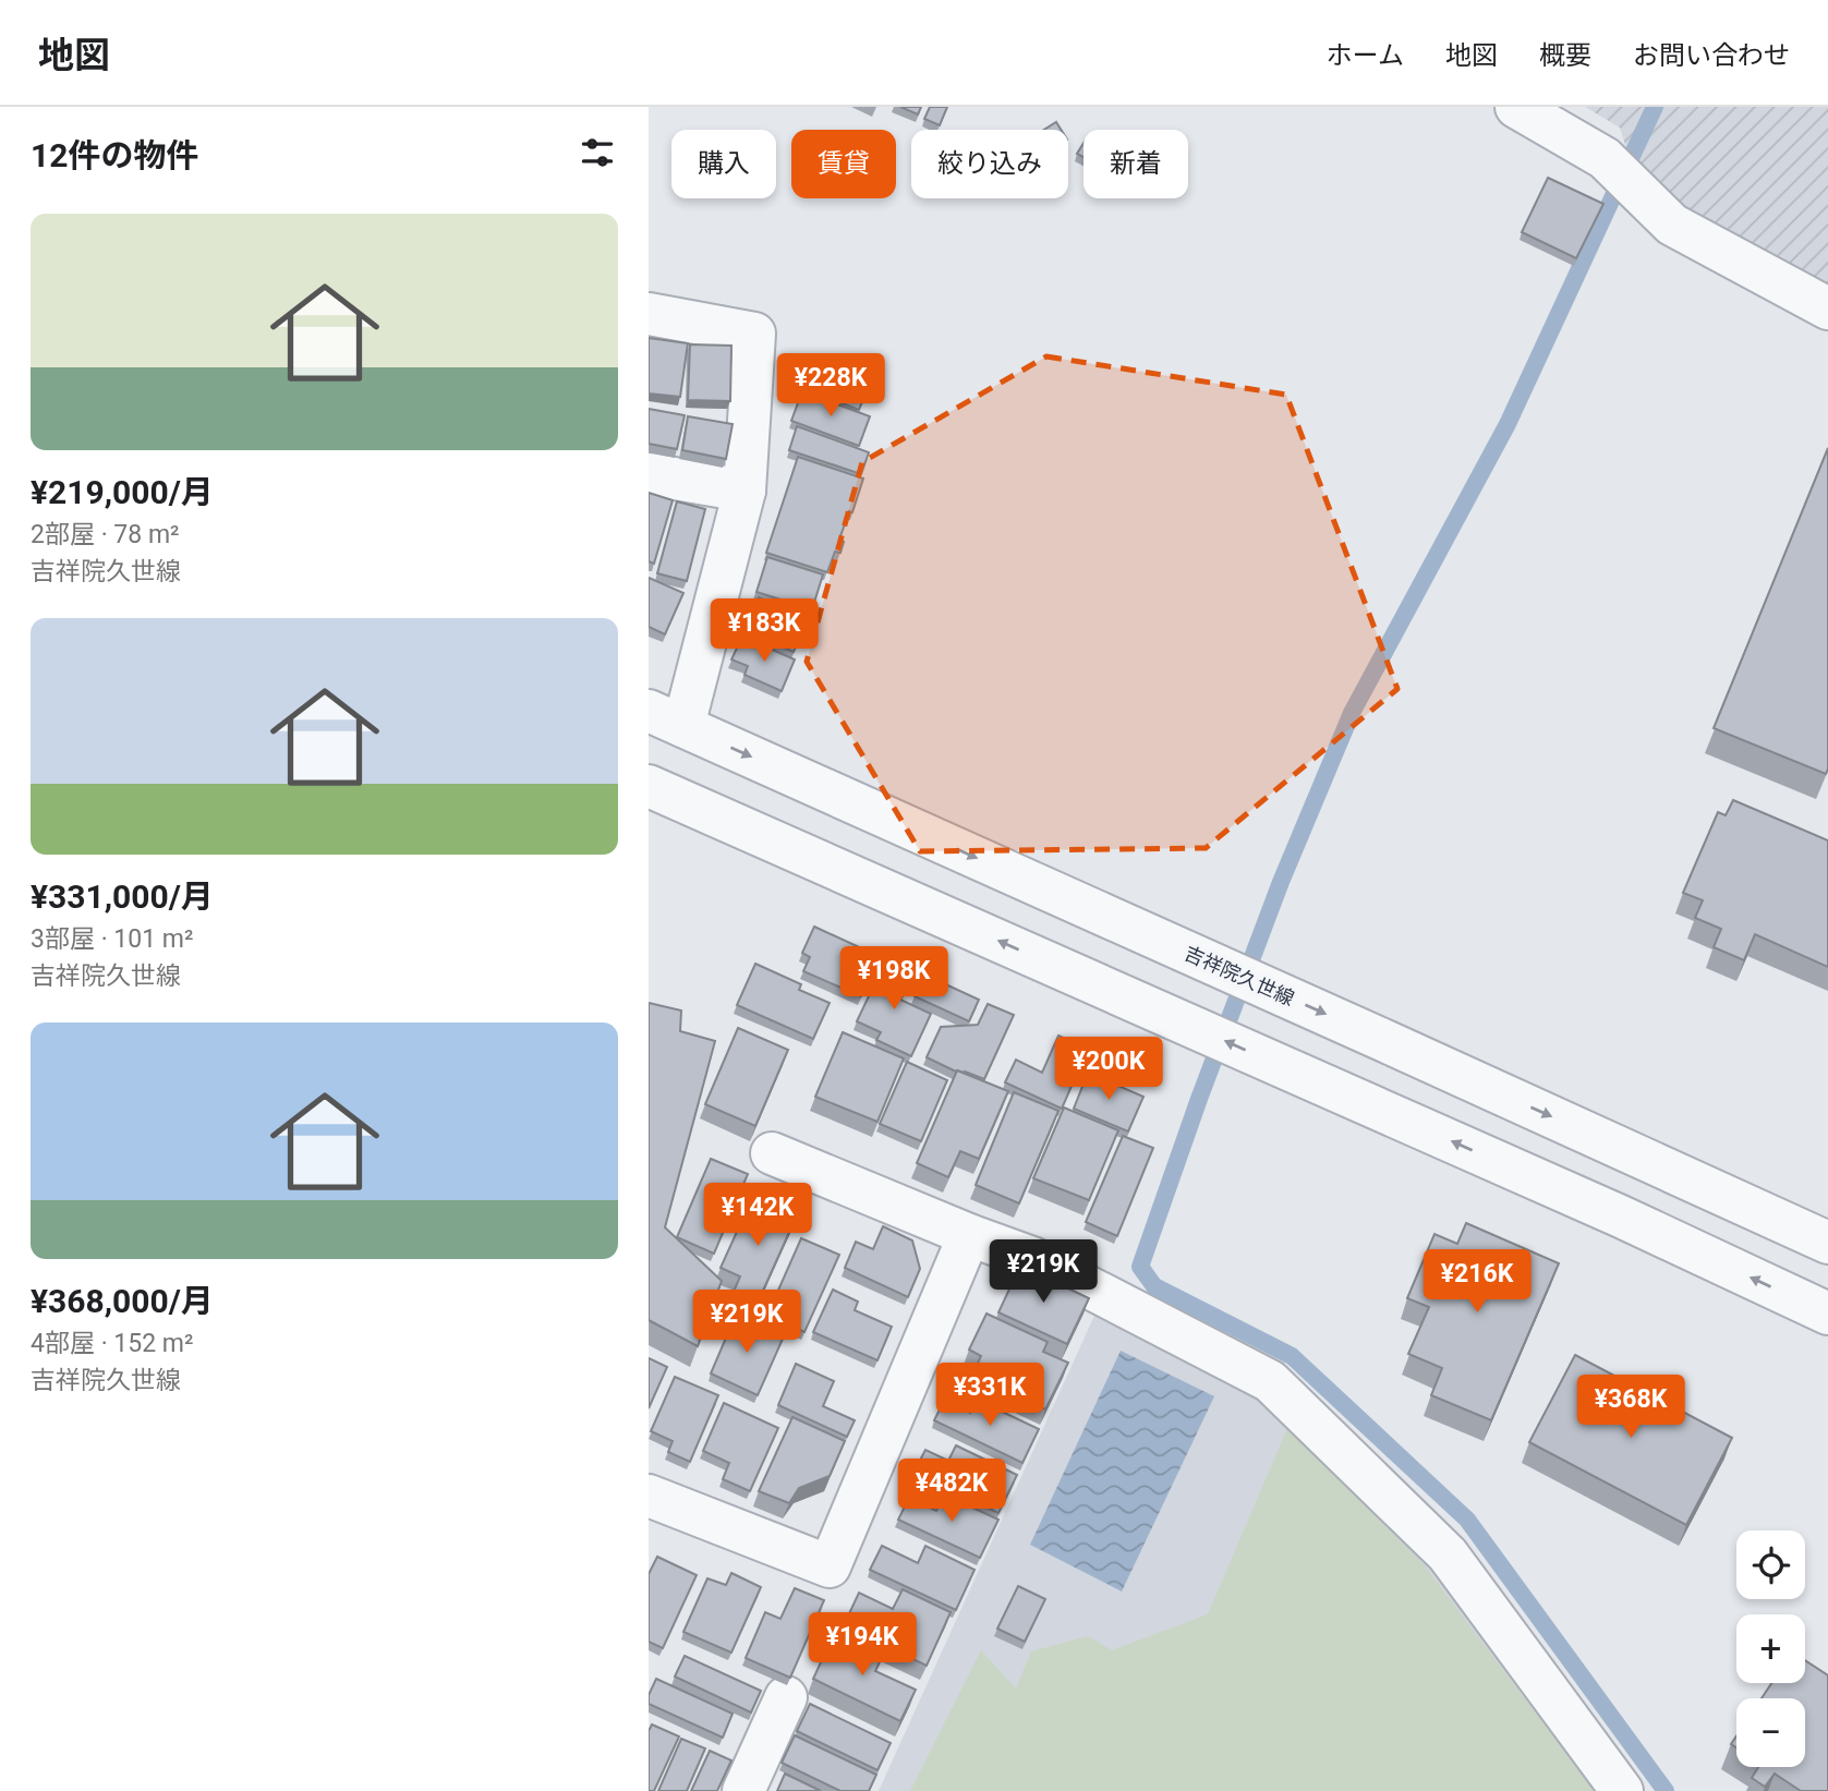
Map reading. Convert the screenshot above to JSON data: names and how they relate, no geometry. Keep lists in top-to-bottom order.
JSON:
{
  "streets": {
    "street": ["吉祥院久世線"]
  },
  "page": {
    "header": "地図",
    "nav": [
      "ホーム",
      "地図",
      "概要",
      "お問い合わせ"
    ],
    "heading": "12件の物件",
    "chip": [
      "購入",
      "賃貸",
      "絞り込み",
      "新着"
    ],
    "list": [
      {
        "name": "¥219,000/月",
        "note": "2部屋 · 78 m² · 吉祥院久世線"
      },
      {
        "name": "¥331,000/月",
        "note": "3部屋 · 101 m² · 吉祥院久世線"
      },
      {
        "name": "¥368,000/月",
        "note": "4部屋 · 152 m² · 吉祥院久世線"
      }
    ],
    "price": [
      "¥228K",
      "¥183K",
      "¥198K",
      "¥200K",
      "¥142K",
      "¥219K",
      "¥216K",
      "¥219K",
      "¥331K",
      "¥368K",
      "¥482K",
      "¥194K"
    ],
    "map_buttons": ["+", "−"]
  }
}
